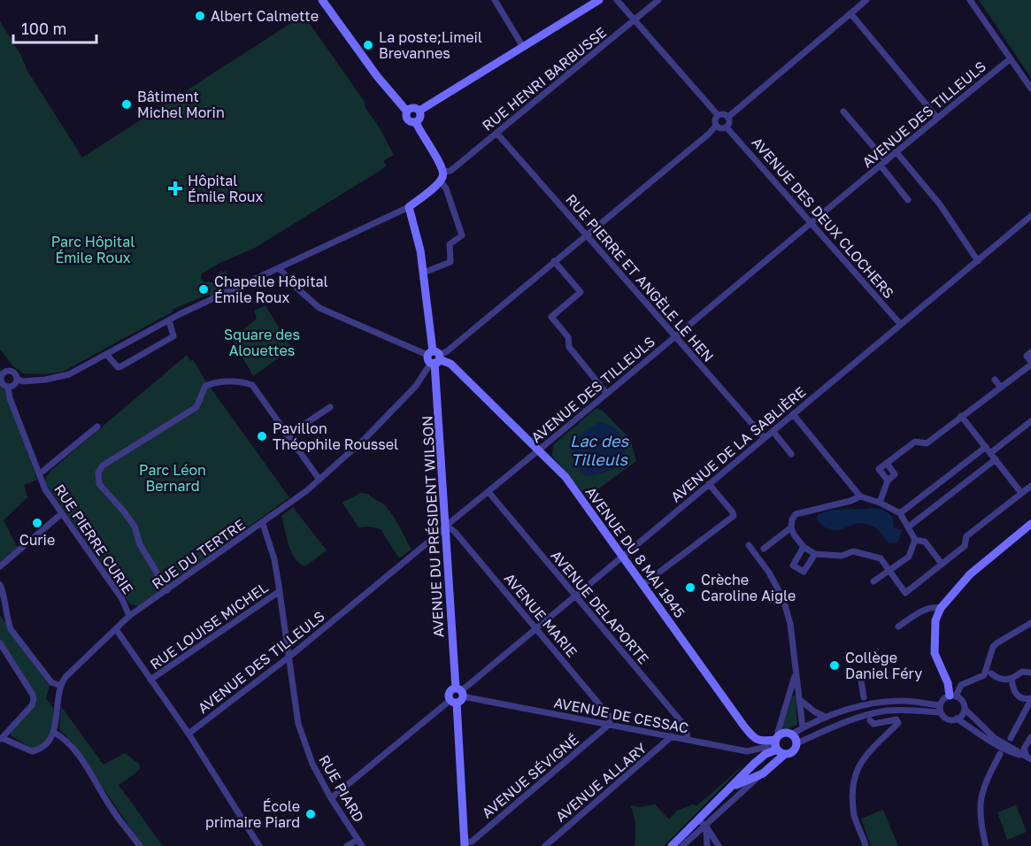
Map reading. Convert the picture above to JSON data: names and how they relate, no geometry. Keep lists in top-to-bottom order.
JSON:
{
  "streets": {
    "street": [
      "RUE HENRI BARBUSSE",
      "AVENUE DES TILLEULS",
      "AVENUE DES DEUX CLOCHERS",
      "RUE PIERRE ET ANGÈLE LE HEN",
      "AVENUE DE LA SABLIÈRE",
      "AVENUE DU PRÉSIDENT WILSON",
      "RUE PIERRE CURIE",
      "AVENUE DU 8 MAI 1945",
      "RUE DU TERTRE",
      "AVENUE DELAPORTE",
      "AVENUE MARIE",
      "RUE LOUISE MICHEL",
      "AVENUE DE CESSAC",
      "AVENUE SÉVIGNÉ",
      "AVENUE ALLARY",
      "RUE PIARD"
    ]
  },
  "crossings": [
    ["RUE HENRI BARBUSSE", "RUE PIERRE ET ANGÈLE LE HEN"],
    ["AVENUE DES TILLEULS", "AVENUE DES DEUX CLOCHERS"],
    ["AVENUE DES TILLEULS", "RUE PIERRE ET ANGÈLE LE HEN"],
    ["AVENUE DES TILLEULS", "AVENUE DU PRÉSIDENT WILSON"],
    ["AVENUE DES TILLEULS", "AVENUE DU 8 MAI 1945"],
    ["AVENUE DES TILLEULS", "AVENUE DELAPORTE"],
    ["AVENUE DES TILLEULS", "AVENUE MARIE"],
    ["AVENUE DES TILLEULS", "RUE PIARD"],
    ["AVENUE DES DEUX CLOCHERS", "AVENUE DE LA SABLIÈRE"],
    ["RUE PIERRE ET ANGÈLE LE HEN", "AVENUE DE LA SABLIÈRE"],
    ["AVENUE DE LA SABLIÈRE", "AVENUE DU PRÉSIDENT WILSON"],
    ["AVENUE DE LA SABLIÈRE", "AVENUE DU 8 MAI 1945"],
    ["AVENUE DE LA SABLIÈRE", "AVENUE DELAPORTE"],
    ["AVENUE DE LA SABLIÈRE", "AVENUE MARIE"],
    ["AVENUE DE LA SABLIÈRE", "AVENUE DE CESSAC"],
    ["AVENUE DE LA SABLIÈRE", "RUE PIARD"],
    ["AVENUE DU PRÉSIDENT WILSON", "AVENUE DU 8 MAI 1945"],
    ["AVENUE DU PRÉSIDENT WILSON", "RUE DU TERTRE"],
    ["AVENUE DU PRÉSIDENT WILSON", "AVENUE MARIE"],
    ["AVENUE DU PRÉSIDENT WILSON", "AVENUE DE CESSAC"],
    ["AVENUE DU PRÉSIDENT WILSON", "AVENUE SÉVIGNÉ"],
    ["RUE PIERRE CURIE", "RUE DU TERTRE"],
    ["AVENUE DU 8 MAI 1945", "RUE DU TERTRE"],
    ["AVENUE DU 8 MAI 1945", "AVENUE DE CESSAC"],
    ["RUE DU TERTRE", "RUE PIARD"],
    ["AVENUE DELAPORTE", "AVENUE DE CESSAC"],
    ["AVENUE MARIE", "AVENUE DE CESSAC"],
    ["AVENUE MARIE", "AVENUE SÉVIGNÉ"],
    ["RUE LOUISE MICHEL", "RUE PIARD"],
    ["AVENUE DE CESSAC", "AVENUE SÉVIGNÉ"],
    ["AVENUE DE CESSAC", "AVENUE ALLARY"]
  ],
  "water": ["Lac des Tilleuls"],
  "parks": ["Parc Hôpital Émile Roux", "Square des Alouettes", "Parc Léon Bernard"],
  "places": {
    "other": [
      "Albert Calmette",
      "La poste;Limeil Brevannes",
      "Bâtiment Michel Morin",
      "Chapelle Hôpital Émile Roux",
      "Pavillon Théophile Roussel",
      "Curie",
      "Crèche Caroline Aigle",
      "Collège Daniel Féry",
      "École primaire Piard"
    ],
    "health": ["Hôpital Émile Roux"]
  },
  "scale_bar": "100 m"
}
